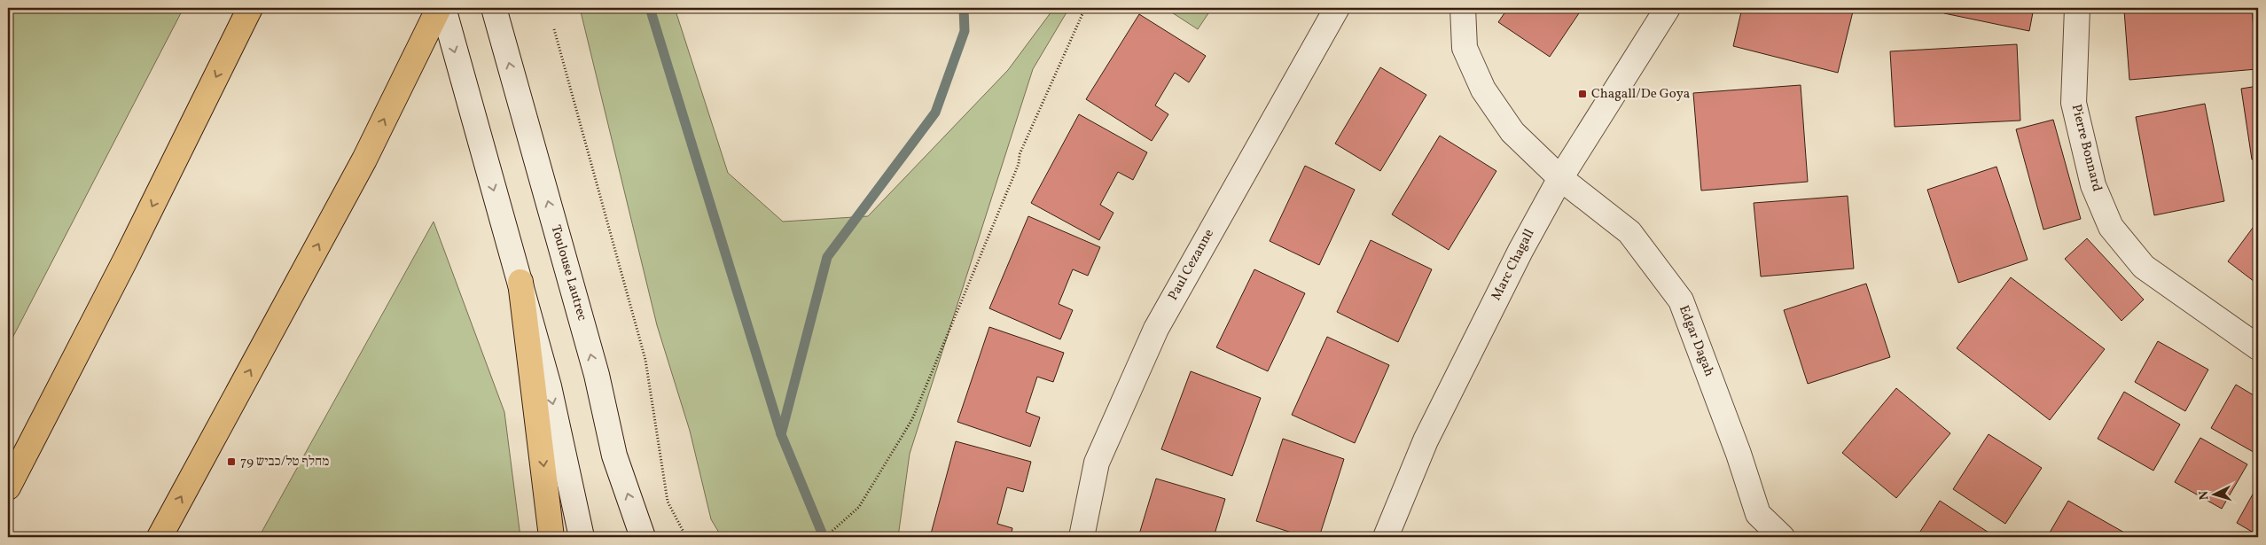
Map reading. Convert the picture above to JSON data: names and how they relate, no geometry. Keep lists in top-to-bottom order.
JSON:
{
  "streets": {
    "street": [
      "Pierre Bonnard",
      "Paul Cezanne",
      "Marc Chagall",
      "Toulouse Lautrec",
      "Edgar Dagah"
    ]
  },
  "crossings": [
    ["Marc Chagall", "Edgar Dagah"]
  ],
  "places": {
    "transit": ["Chagall/De Goya", "מחלף טל/כביש 79"]
  },
  "north": "left"
}
